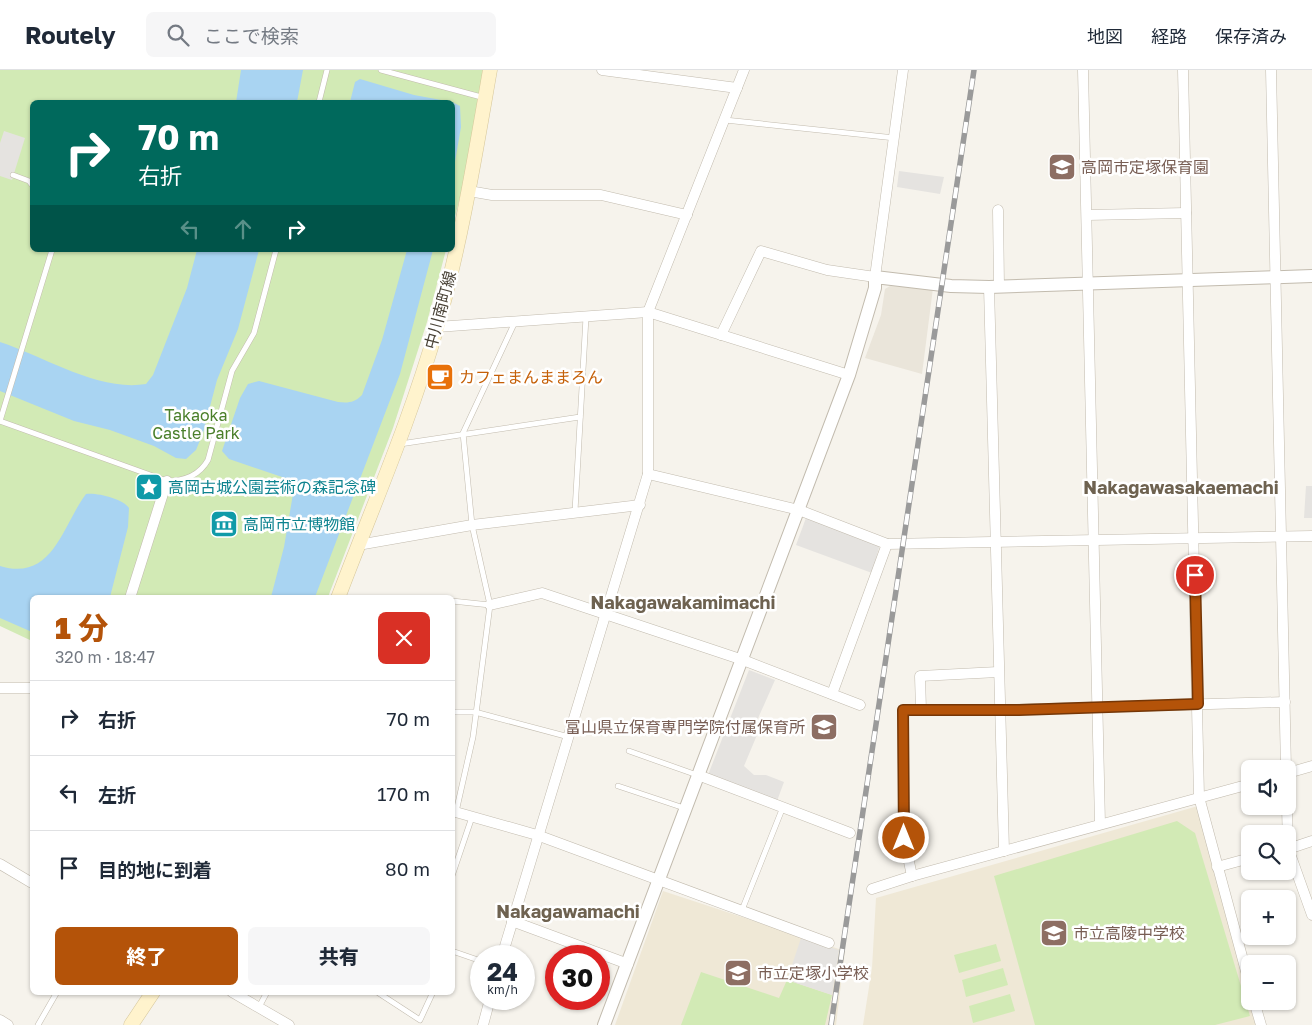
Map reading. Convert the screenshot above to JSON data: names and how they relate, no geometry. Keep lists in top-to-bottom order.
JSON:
{
  "streets": {
    "main road": ["中川南町線"]
  },
  "districts": ["Nakagawasakaemachi", "Nakagawakamimachi", "Nakagawamachi"],
  "parks": ["Takaoka Castle Park"],
  "places": {
    "school or university": [
      "高岡市定塚保育園",
      "富山県立保育専門学院付属保育所",
      "市立高陵中学校",
      "市立定塚小学校"
    ],
    "cafe": ["カフェまんままろん"],
    "place": ["高岡古城公園芸術の森記念碑"],
    "museum": ["高岡市立博物館"]
  },
  "page": {
    "header": "Routely",
    "search": "ここで検索",
    "nav": ["地図", "経路", "保存済み"],
    "turn": ["70 m", "右折"],
    "heading": ["1 分", "320 m · 18:47"],
    "list": [
      {
        "name": "右折",
        "value": "70 m"
      },
      {
        "name": "左折",
        "value": "170 m"
      },
      {
        "name": "目的地に到着",
        "value": "80 m"
      }
    ],
    "map_buttons": ["+", "−"],
    "buttons": ["終了", "共有"],
    "speed": "24 km/h",
    "limit": "30"
  }
}
